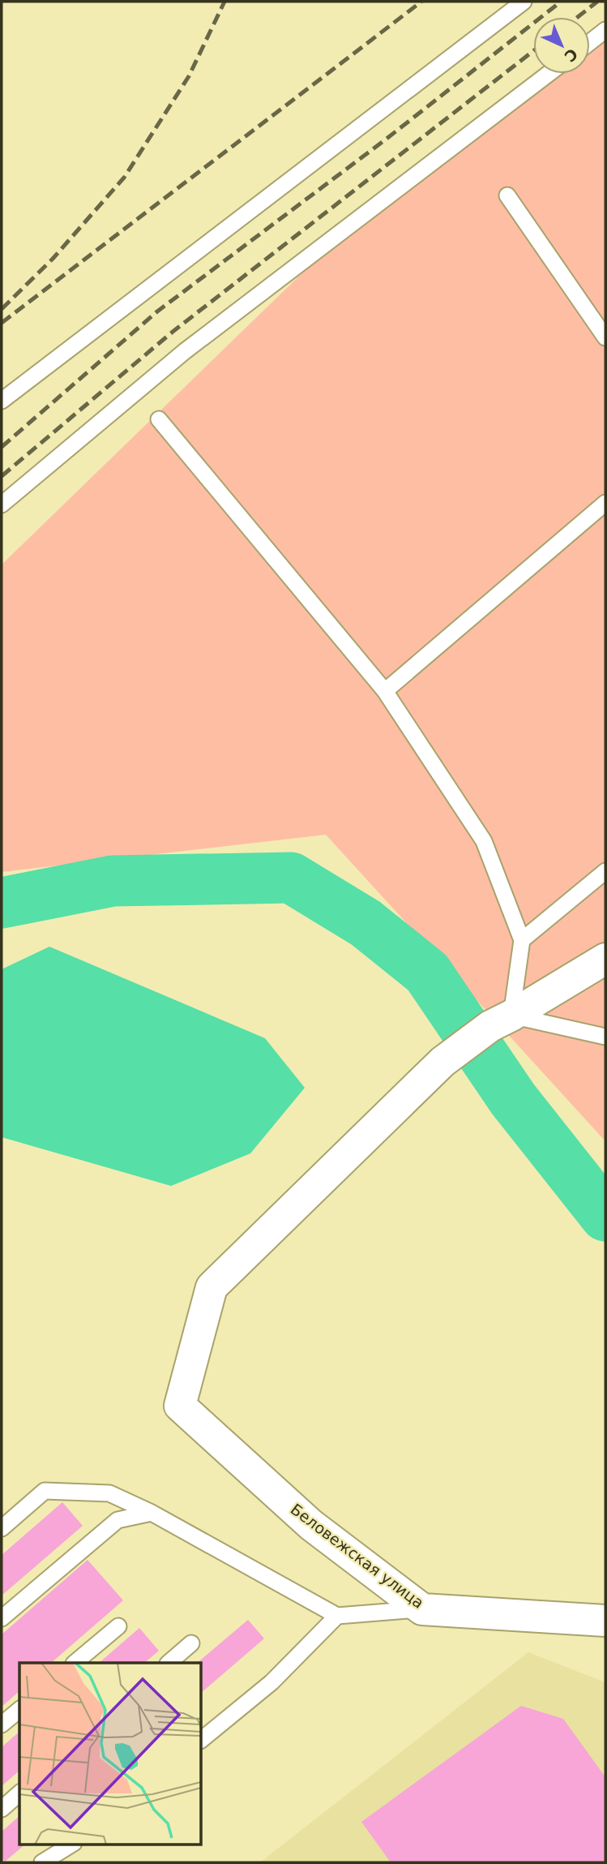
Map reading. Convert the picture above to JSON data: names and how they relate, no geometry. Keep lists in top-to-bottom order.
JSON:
{
  "streets": {
    "street": ["Беловежская улица"]
  },
  "north": "bottom right"
}
